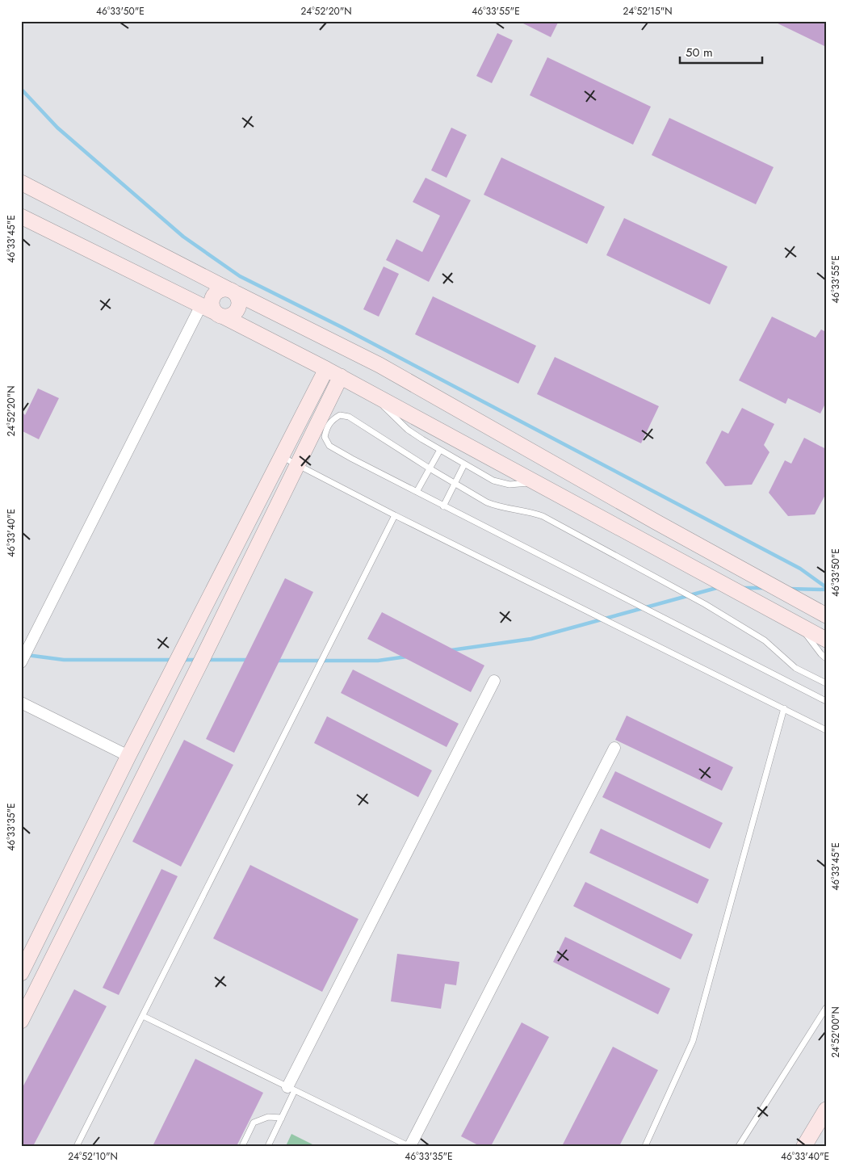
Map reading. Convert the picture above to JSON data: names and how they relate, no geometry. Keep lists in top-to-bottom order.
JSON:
{
  "scale_bar": "50 m",
  "coordinates": [
    "46°33'50\"E",
    "24°52'20\"N",
    "46°33'55\"E",
    "24°52'15\"N",
    "46°33'45\"E",
    "46°33'40\"E",
    "46°33'35\"E",
    "24°52'00\"N",
    "24°52'10\"N"
  ]
}
